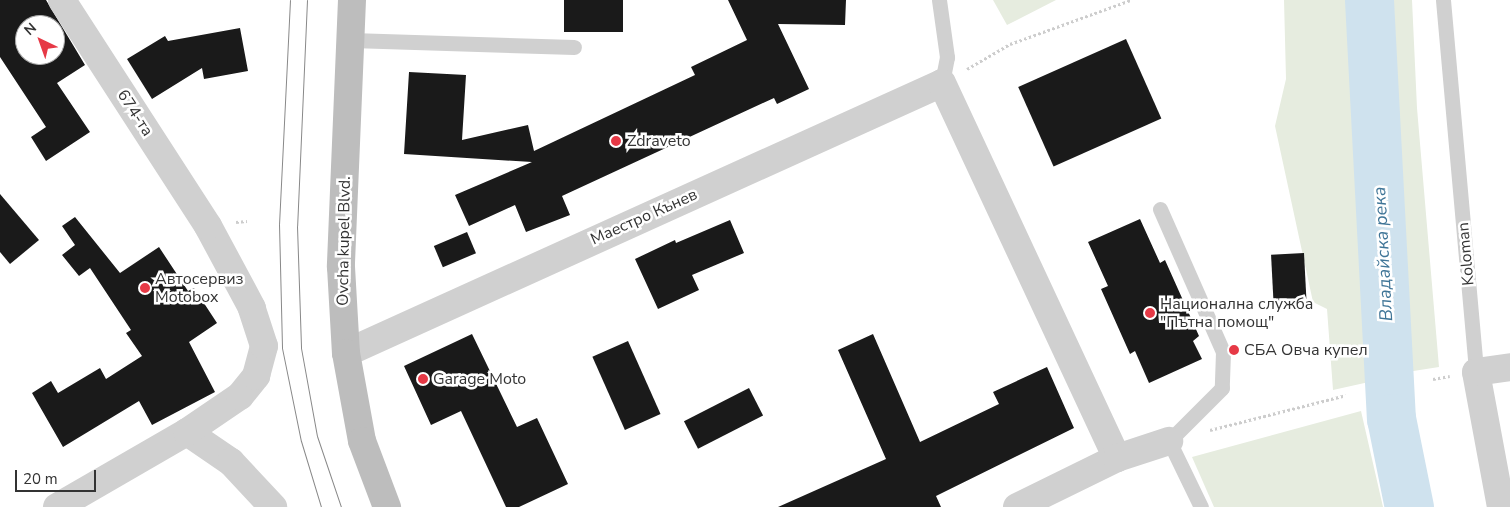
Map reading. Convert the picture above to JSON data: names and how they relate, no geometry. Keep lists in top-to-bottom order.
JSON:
{
  "streets": {
    "main road": ["Ovcha kupel Blvd."],
    "street": ["674-та", "Маестро Кънев", "Koloman"]
  },
  "crossings": [
    ["Маестро Кънев", "Ovcha kupel Blvd."]
  ],
  "water": ["Владайска река"],
  "places": [
    "Zdraveto",
    "Автосервиз Motobox",
    "Национална служба \"Пътна помощ\"",
    "СБА Овча купел",
    "Garage Moto"
  ],
  "scale_bar": "20 m",
  "north": "top left"
}
